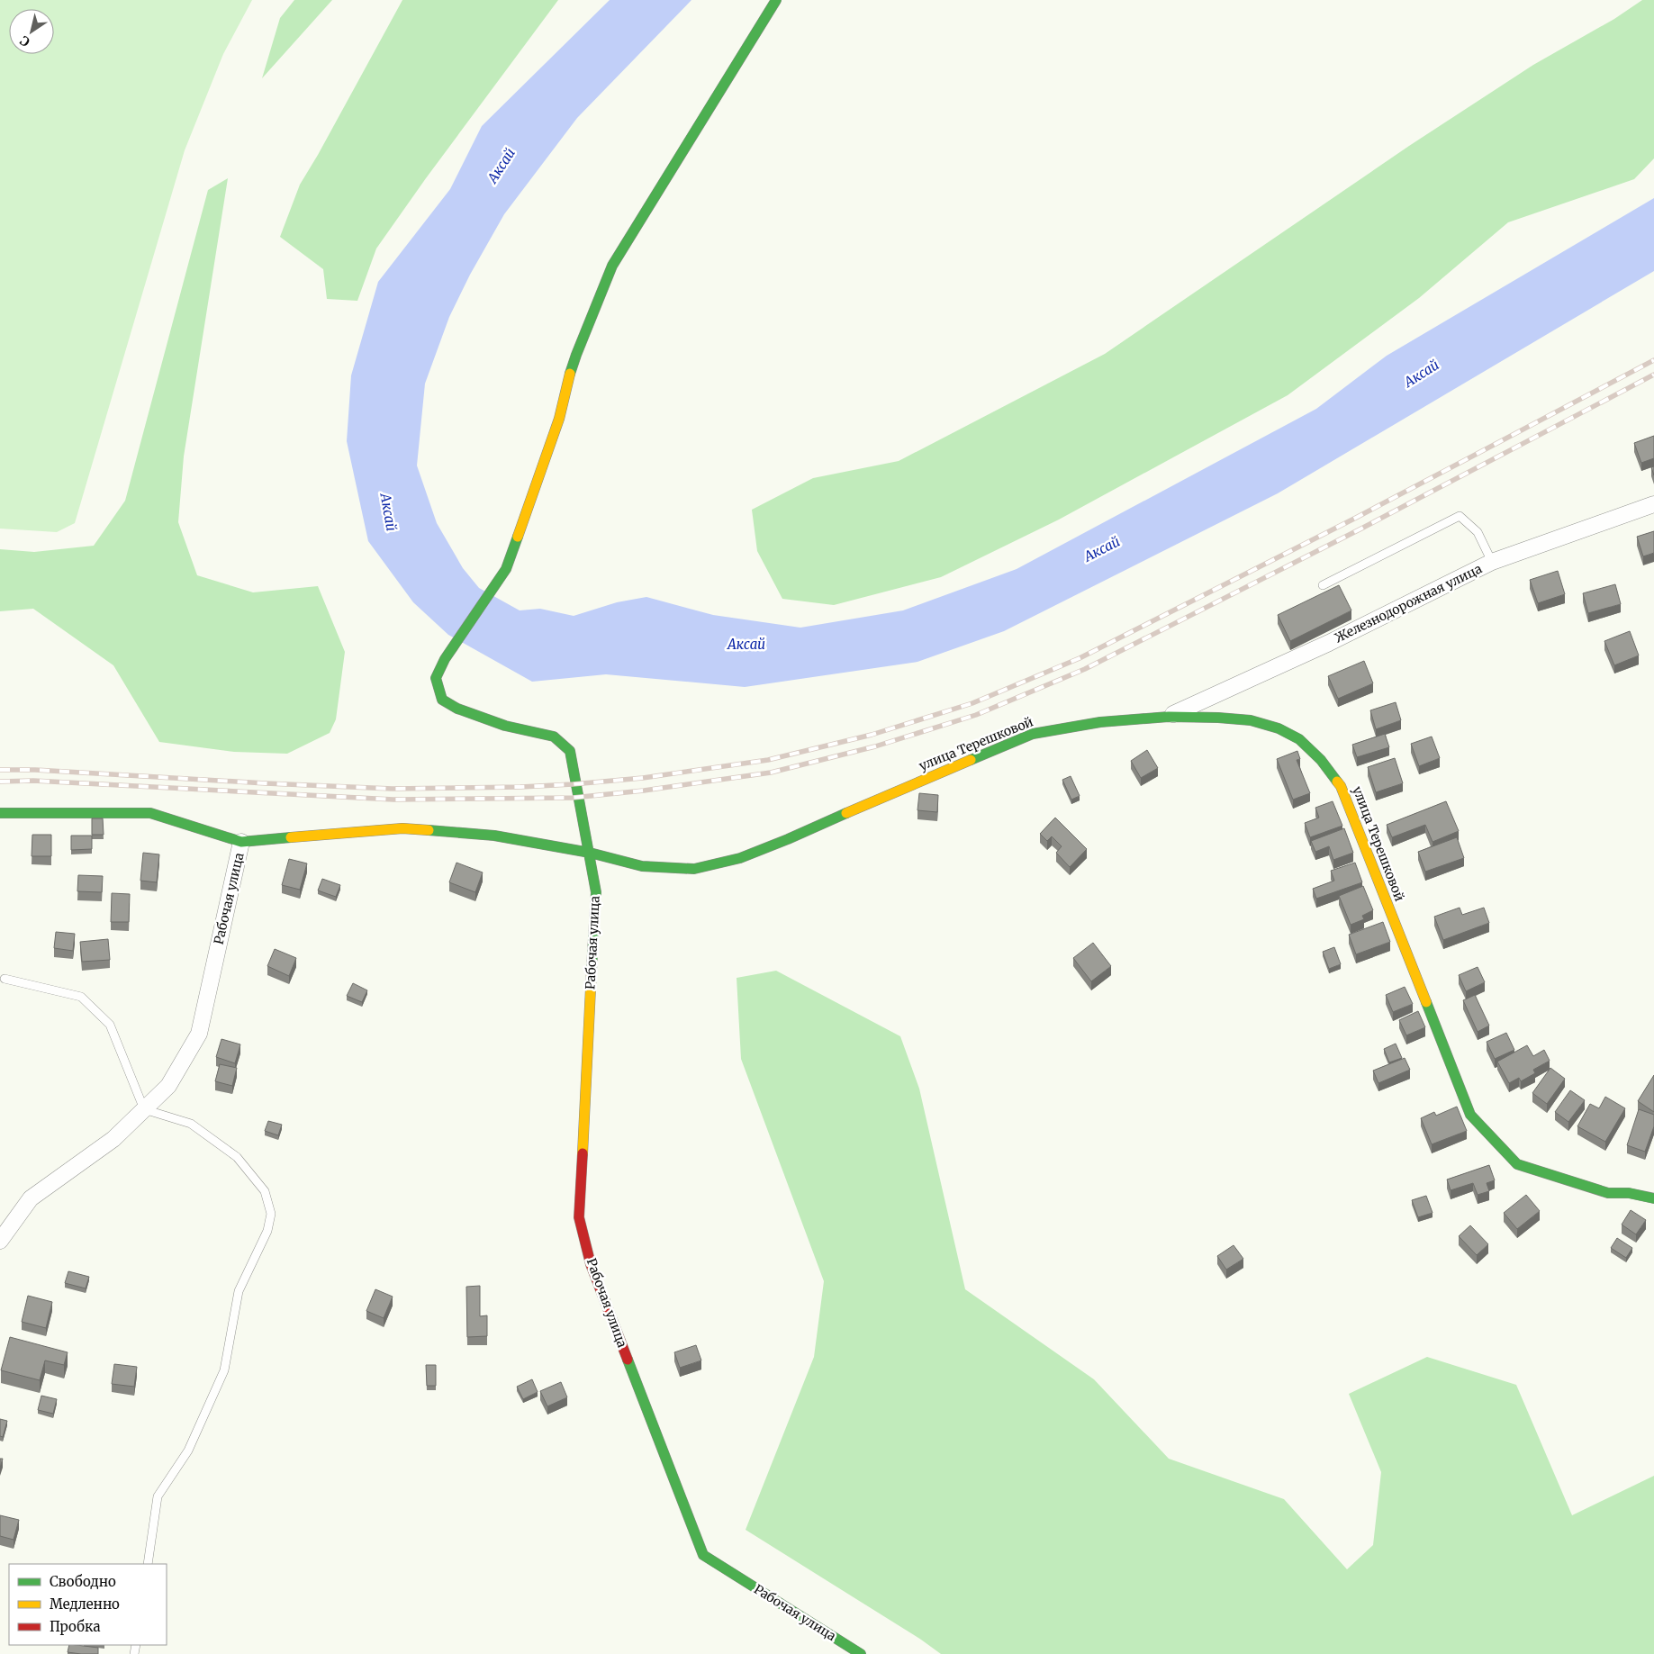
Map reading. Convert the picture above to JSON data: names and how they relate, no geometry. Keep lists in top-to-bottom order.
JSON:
{
  "streets": {
    "street": ["Железнодорожная улица", "улица Терешковой", "Рабочая улица"]
  },
  "crossings": [
    ["Железнодорожная улица", "улица Терешковой"],
    ["улица Терешковой", "Рабочая улица"]
  ],
  "water": ["Аксай"],
  "legend": ["Свободно", "Медленно", "Пробка"],
  "north": "bottom left"
}
